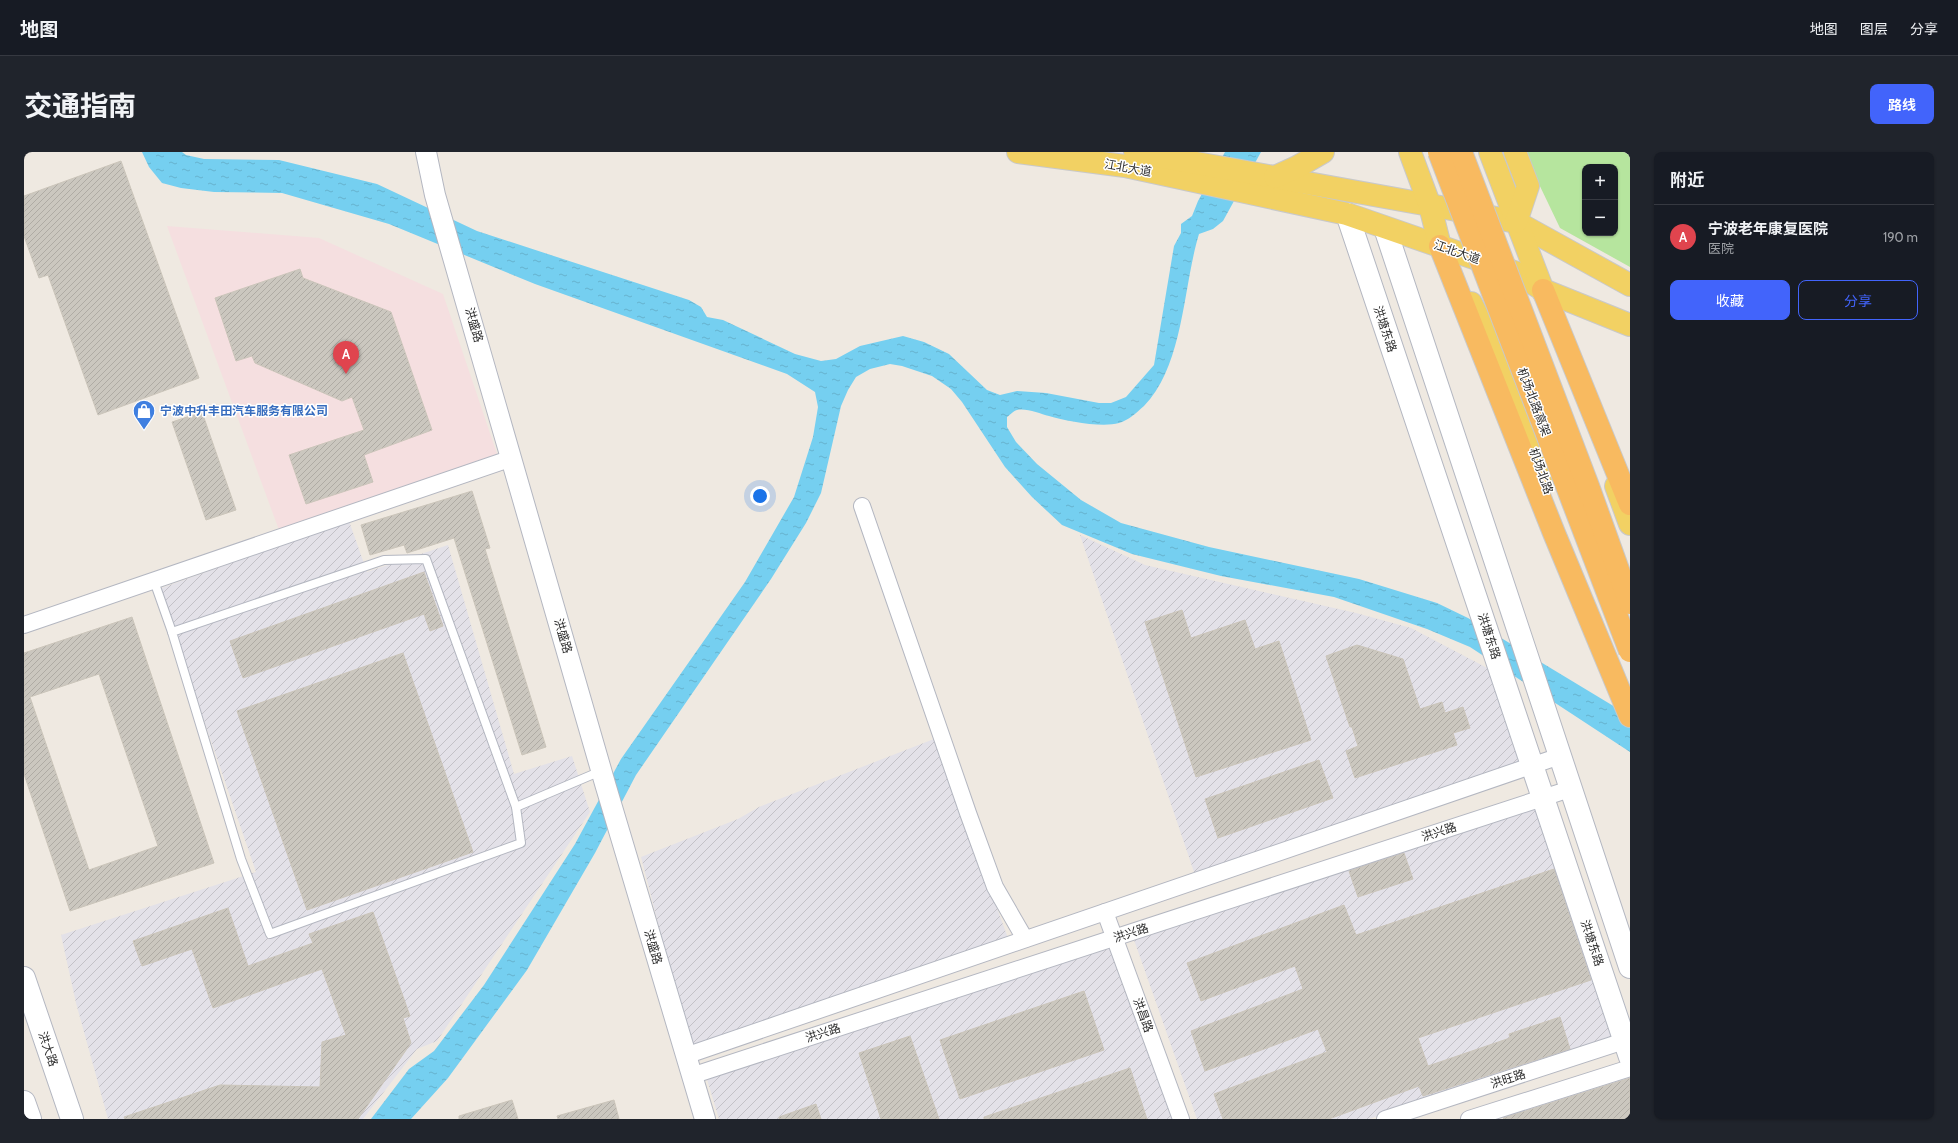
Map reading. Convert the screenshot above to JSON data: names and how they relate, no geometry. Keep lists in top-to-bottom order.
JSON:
{
  "streets": {
    "highway": ["机场北路高架"],
    "main road": [
      "江北大道",
      "洪塘东路",
      "机场北路",
      "洪大路"
    ],
    "street": [
      "洪盛路",
      "洪兴路",
      "洪昌路",
      "洪旺路"
    ]
  },
  "crossings": [
    ["江北大道", "洪塘东路"],
    ["江北大道", "机场北路"],
    ["洪盛路", "洪兴路"],
    ["洪塘东路", "洪兴路"],
    ["洪塘东路", "洪旺路"],
    ["机场北路高架", "机场北路"],
    ["洪兴路", "洪昌路"]
  ],
  "places": {
    "shop": ["宁波中升丰田汽车服务有限公司"]
  },
  "page": {
    "header": "地图",
    "nav": ["地图", "图层", "分享"],
    "title": "交通指南",
    "buttons": [
      "路线",
      ["收藏", "分享"]
    ],
    "heading": "附近",
    "map_buttons": ["+", "−"],
    "list": [
      {
        "mark": "A",
        "name": "宁波老年康复医院",
        "note": "医院",
        "value": "190 m"
      }
    ],
    "pins": "A"
  }
}
